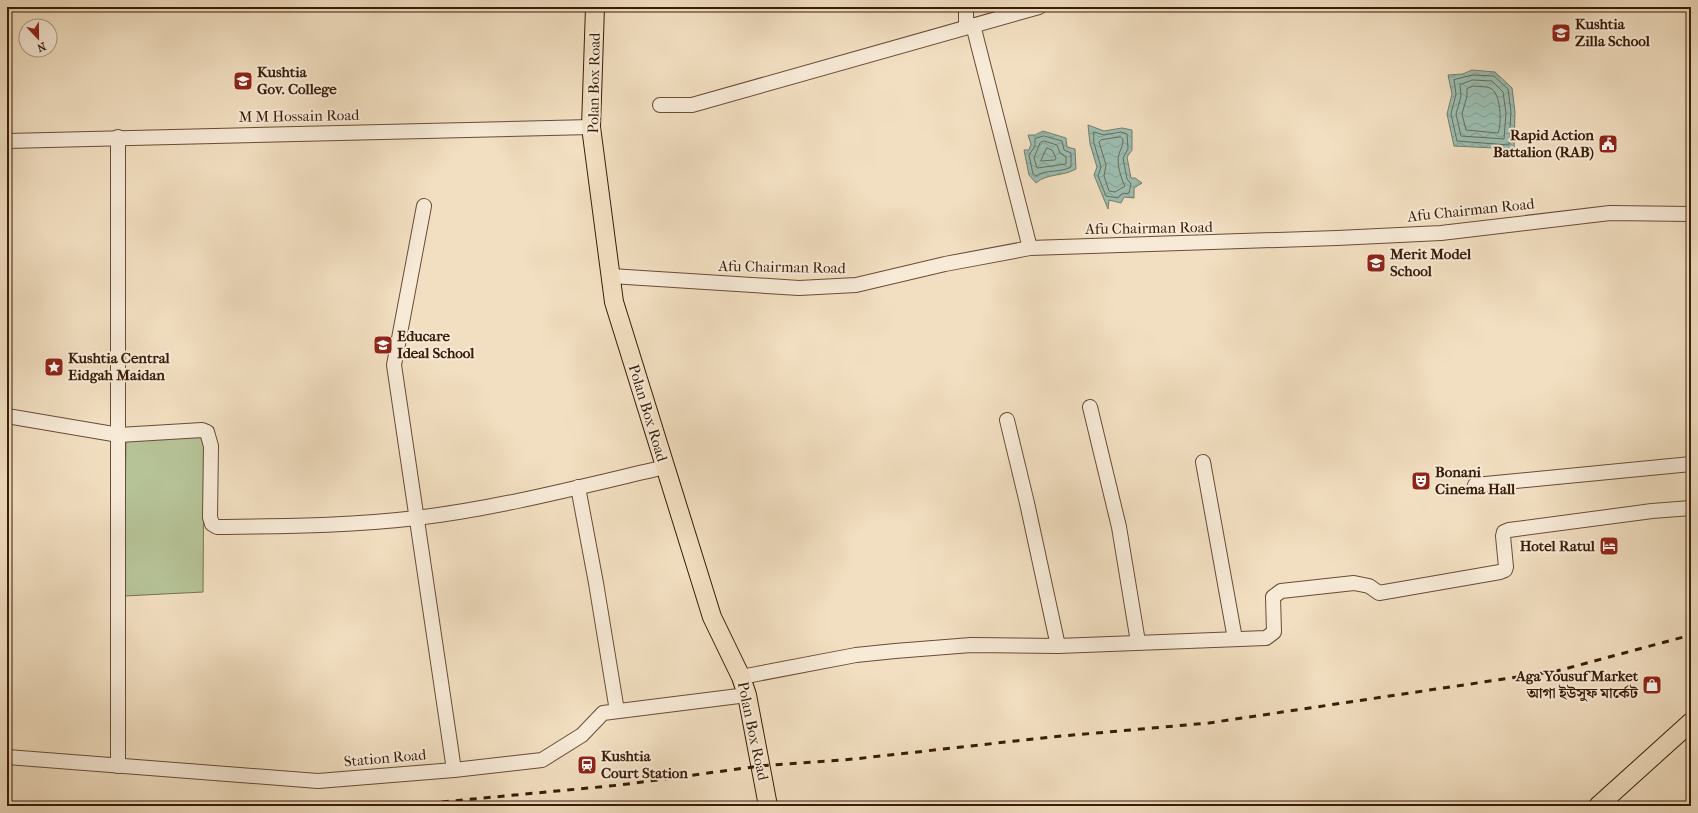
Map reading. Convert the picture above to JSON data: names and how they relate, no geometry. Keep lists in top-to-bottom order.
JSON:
{
  "streets": {
    "main road": ["Polan Box Road"],
    "street": ["M M Hossain Road", "Afu Chairman Road", "Station Road"]
  },
  "crossings": [
    ["Polan Box Road", "M M Hossain Road"],
    ["Polan Box Road", "Afu Chairman Road"],
    ["Polan Box Road", "Station Road"]
  ],
  "places": {
    "school or university": [
      "Kushtia Zilla School",
      "Kushtia Gov. College",
      "Merit Model School",
      "Educare Ideal School"
    ],
    "public building": ["Rapid Action Battalion (RAB)"],
    "place": ["Kushtia Central Eidgah Maidan"],
    "theatre": ["Bonani Cinema Hall"],
    "hotel": ["Hotel Ratul"],
    "shop": ["Aga Yousuf Market আগা ইউসুফ মার্কেট"],
    "station": ["Kushtia Court Station"]
  },
  "north": "bottom"
}
